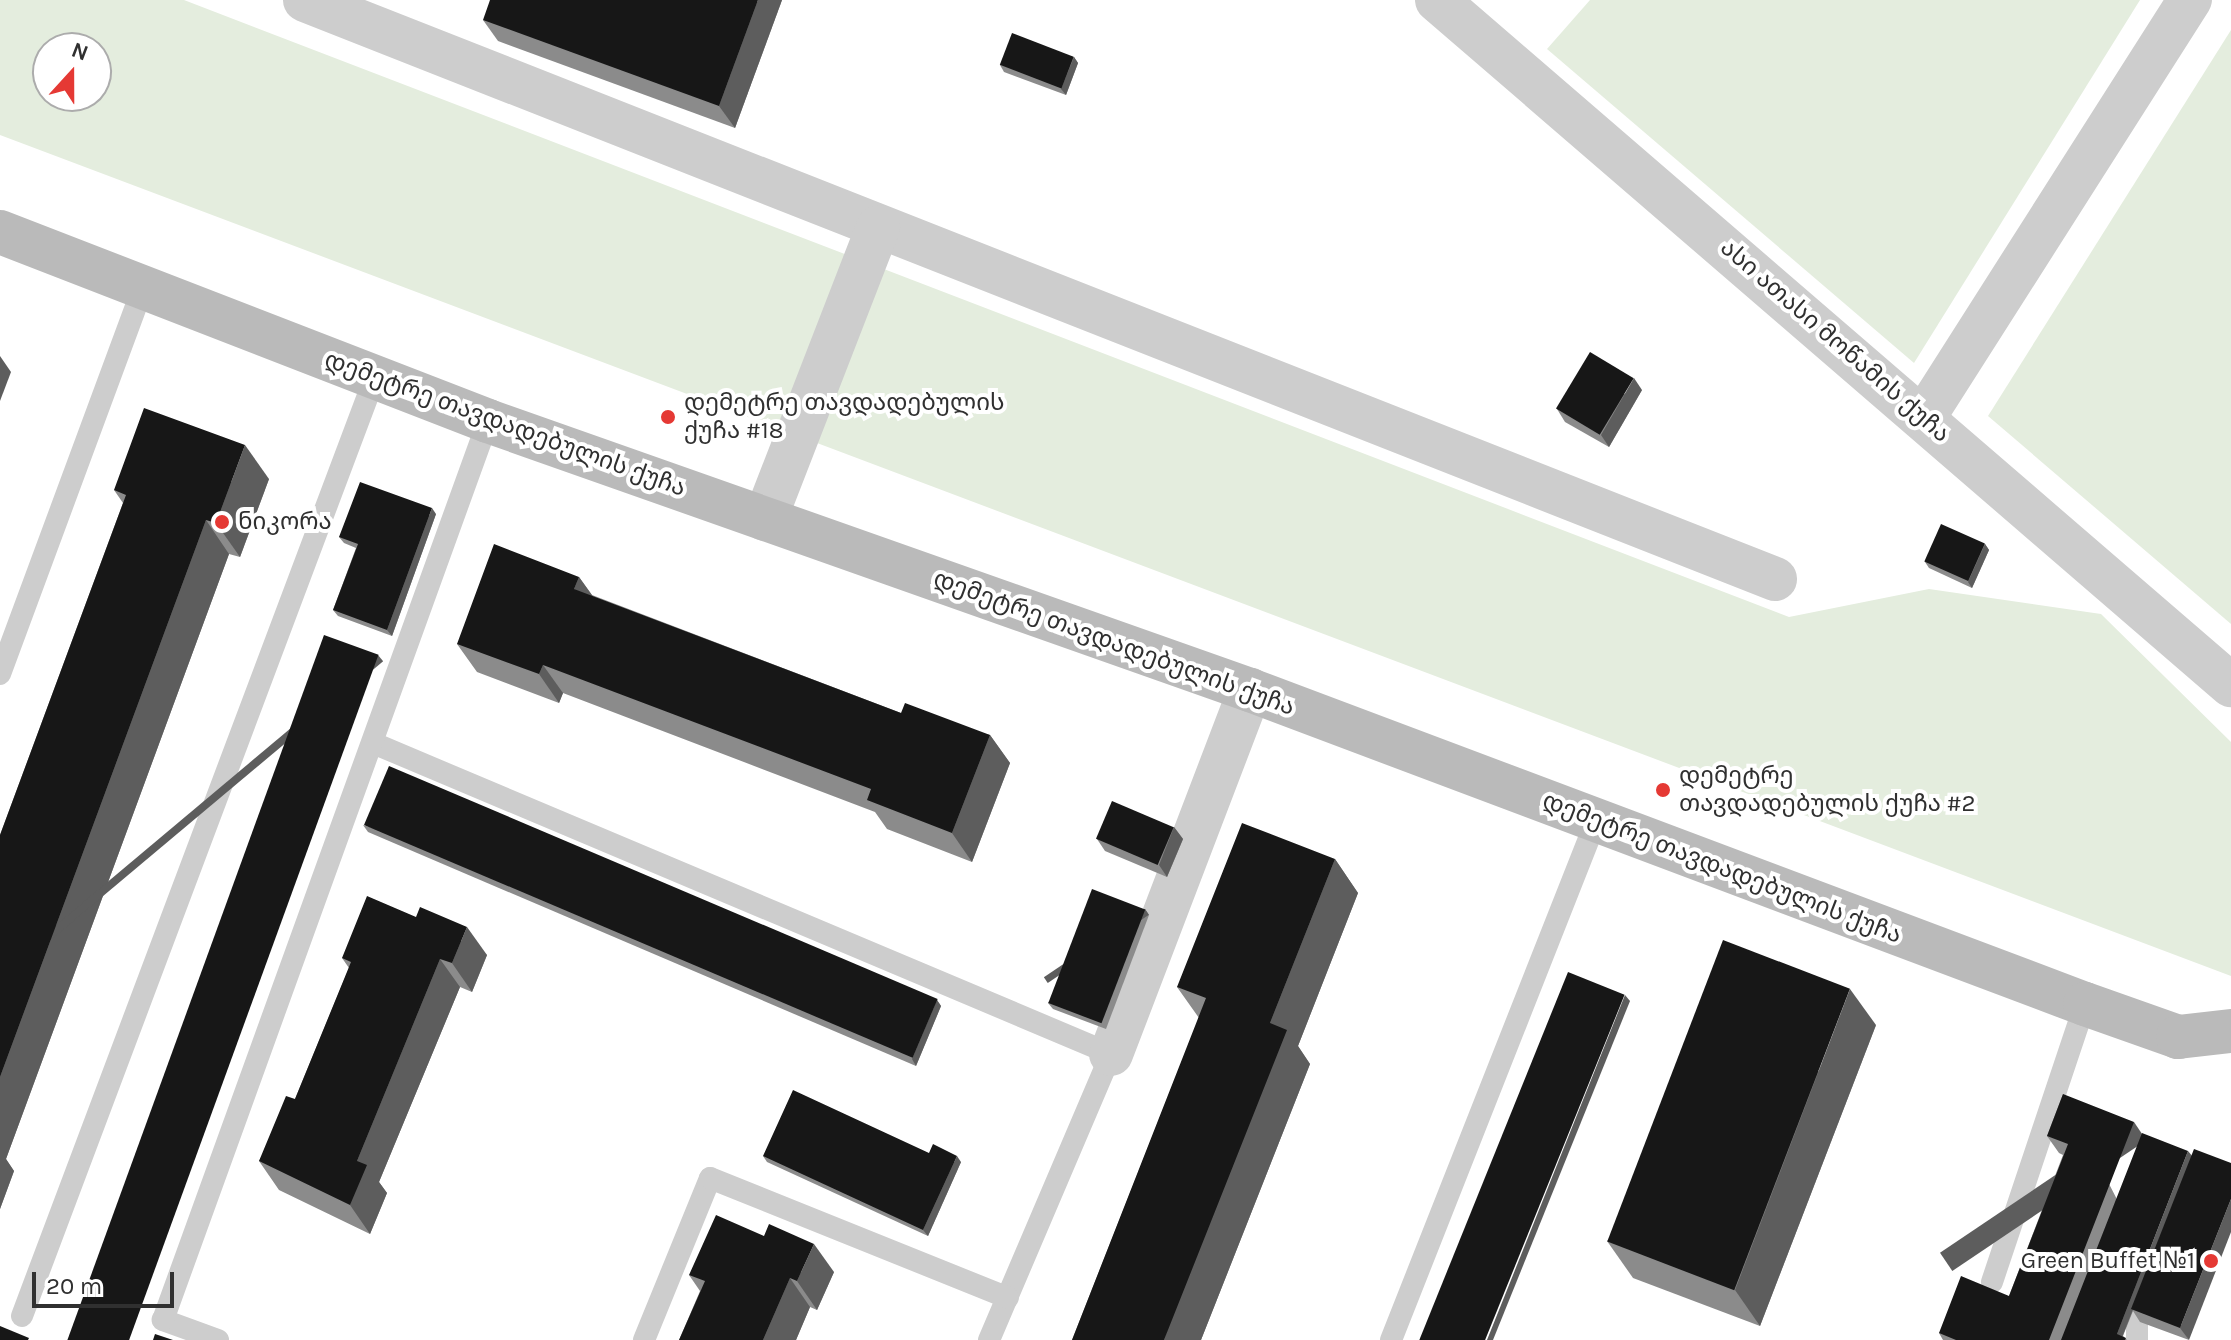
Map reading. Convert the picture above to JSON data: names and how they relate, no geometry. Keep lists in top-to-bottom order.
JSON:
{
  "streets": {
    "main road": ["დემეტრე თავდადებულის ქუჩა"],
    "street": ["ასი ათასი მოწამის ქუჩა"]
  },
  "places": [
    "დემეტრე თავდადებულის ქუჩა #18",
    "ნიკორა",
    "დემეტრე თავდადებულის ქუჩა #2",
    "Green Buffet №1"
  ],
  "scale_bar": "20 m",
  "north": "top"
}
